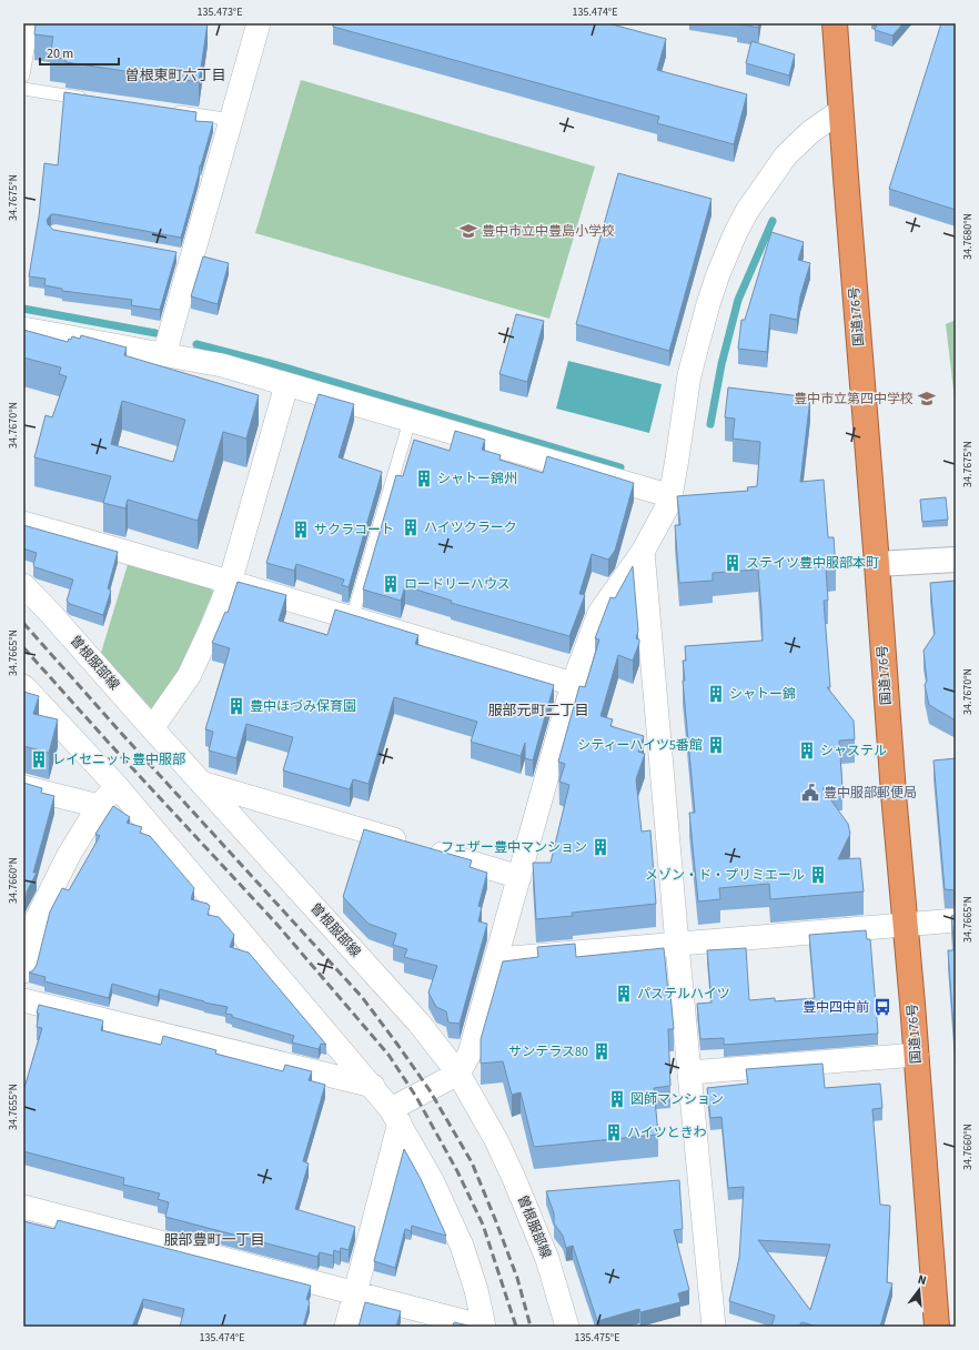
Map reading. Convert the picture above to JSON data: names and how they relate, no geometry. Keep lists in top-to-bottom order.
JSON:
{
  "streets": {
    "highway": ["国道176号"],
    "street": ["曽根服部線"]
  },
  "districts": ["曽根東町六丁目", "服部元町二丁目", "服部豊町一丁目"],
  "places": {
    "school or university": ["豊中市立中豊島小学校", "豊中市立第四中学校"],
    "building": [
      "シャトー錦州",
      "ハイツクラーク",
      "サクラコート",
      "ステイツ豊中服部本町",
      "ロードリーハウス",
      "シャトー錦",
      "豊中ほづみ保育園",
      "シティーハイツ5番館",
      "シャステル",
      "レイセニット豊中服部",
      "フェザー豊中マンション",
      "メゾン・ド・プリミエール",
      "パステルハイツ",
      "サンテラス80",
      "図師マンション",
      "ハイツときわ"
    ],
    "public building": ["豊中服部郵便局"],
    "bus stop": ["豊中四中前"]
  },
  "scale_bar": "20 m",
  "north": "top",
  "coordinates": [
    "135.473°E",
    "135.474°E",
    "34.7675°N",
    "34.7680°N",
    "34.7670°N",
    "34.7665°N",
    "34.7660°N",
    "34.7655°N",
    "135.475°E"
  ]
}
